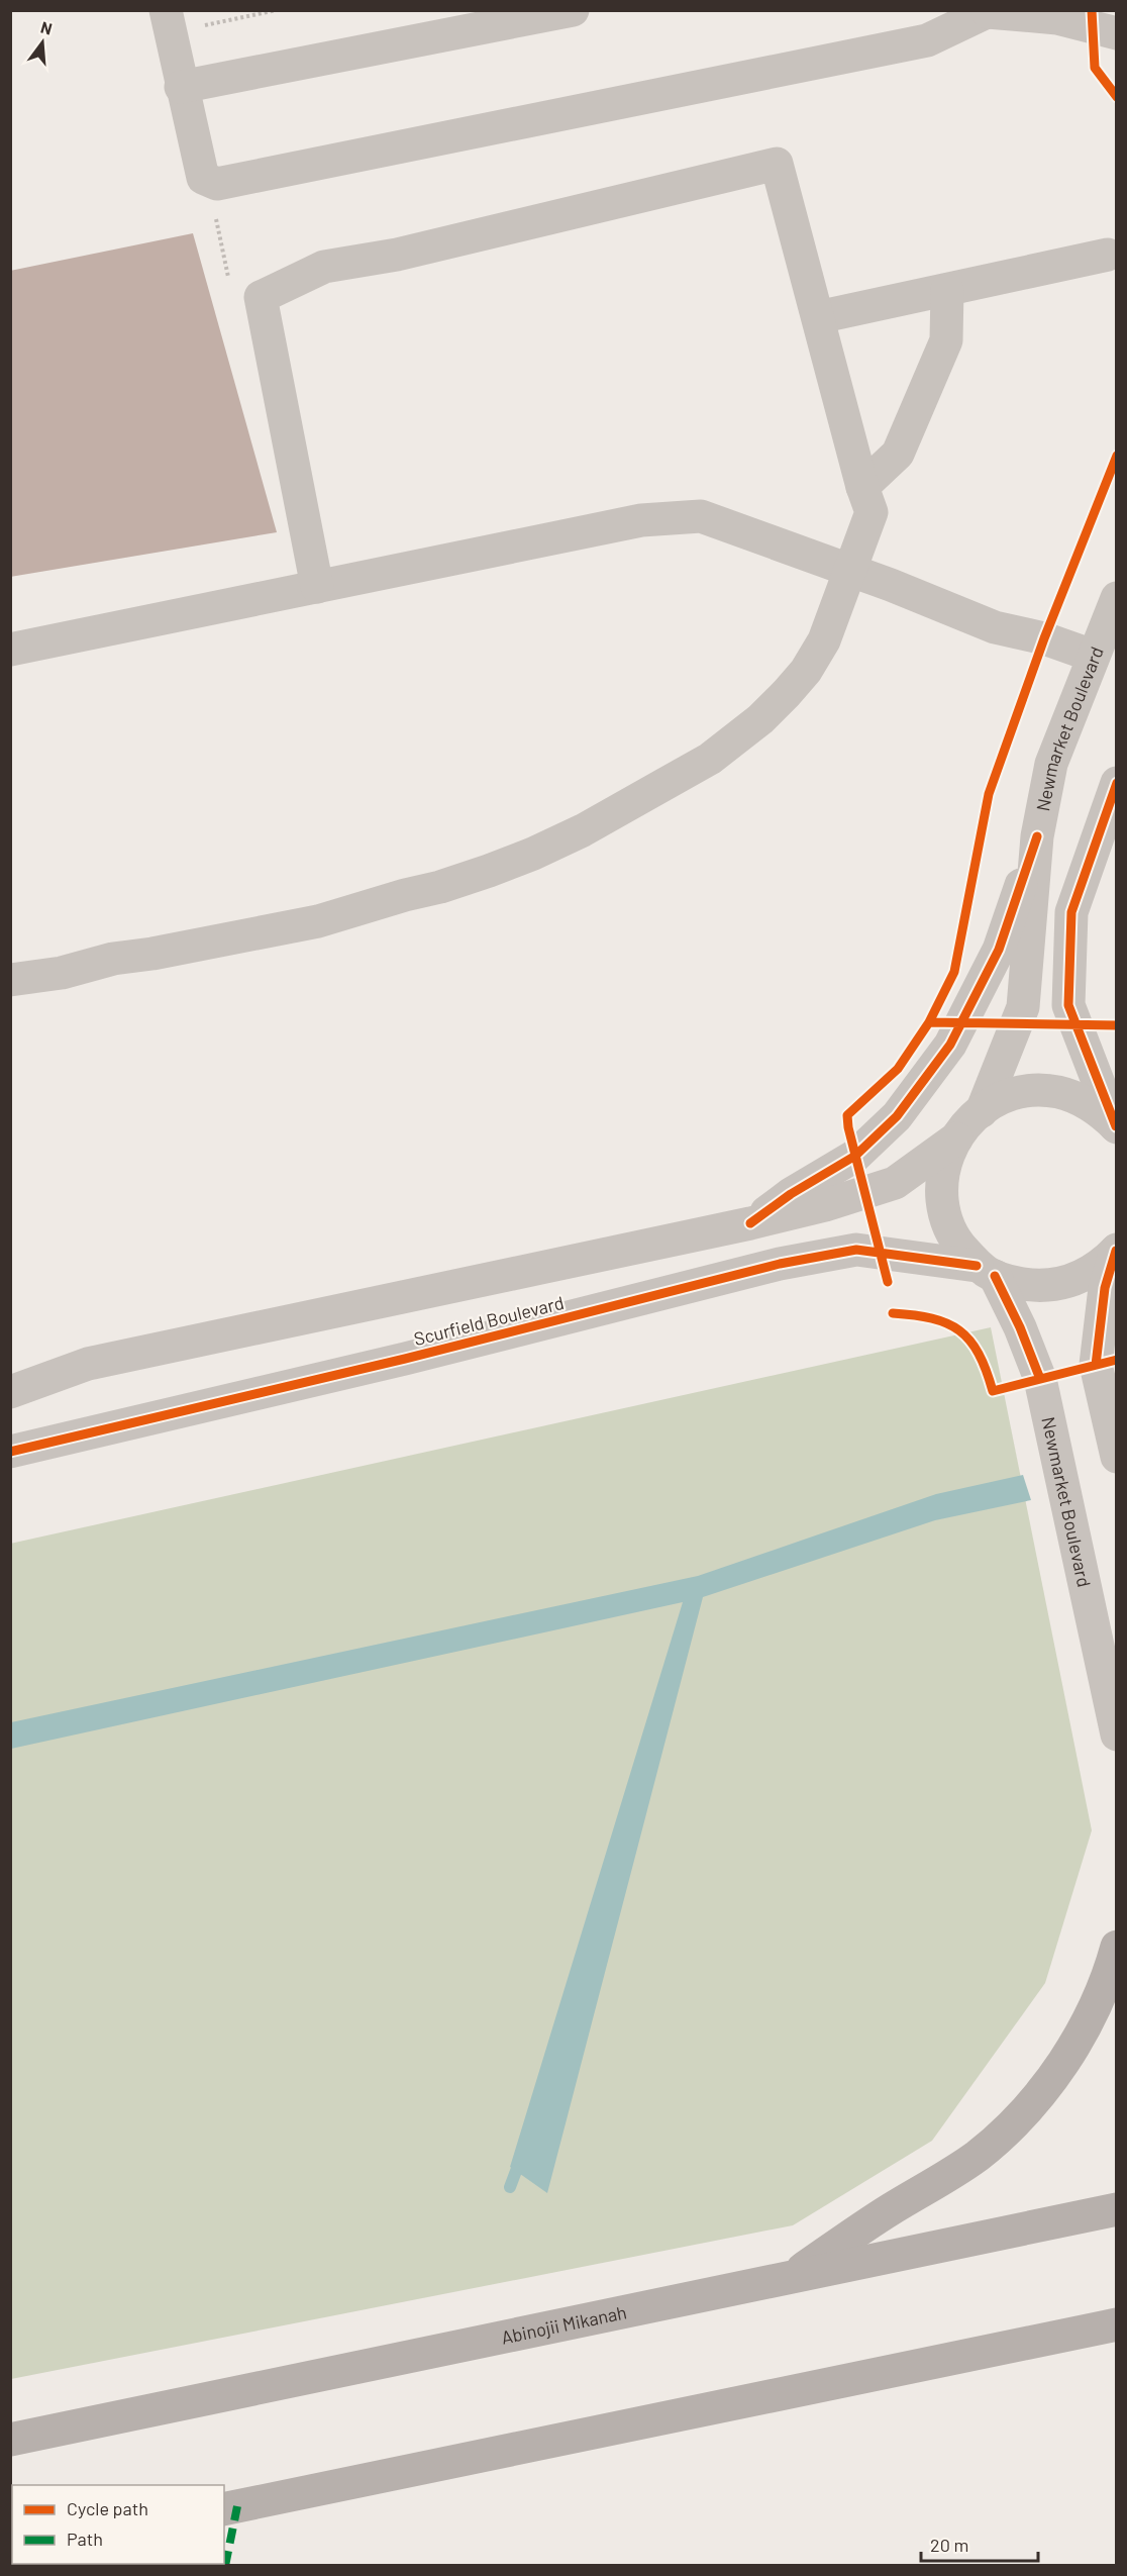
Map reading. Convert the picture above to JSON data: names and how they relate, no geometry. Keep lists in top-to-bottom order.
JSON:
{
  "streets": {
    "main road": ["Abinojii Mikanah"],
    "street": ["Newmarket Boulevard", "Scurfield Boulevard"]
  },
  "crossings": [
    ["Newmarket Boulevard", "Scurfield Boulevard"]
  ],
  "legend": ["Cycle path", "Path"],
  "scale_bar": "20 m",
  "north": "top"
}
